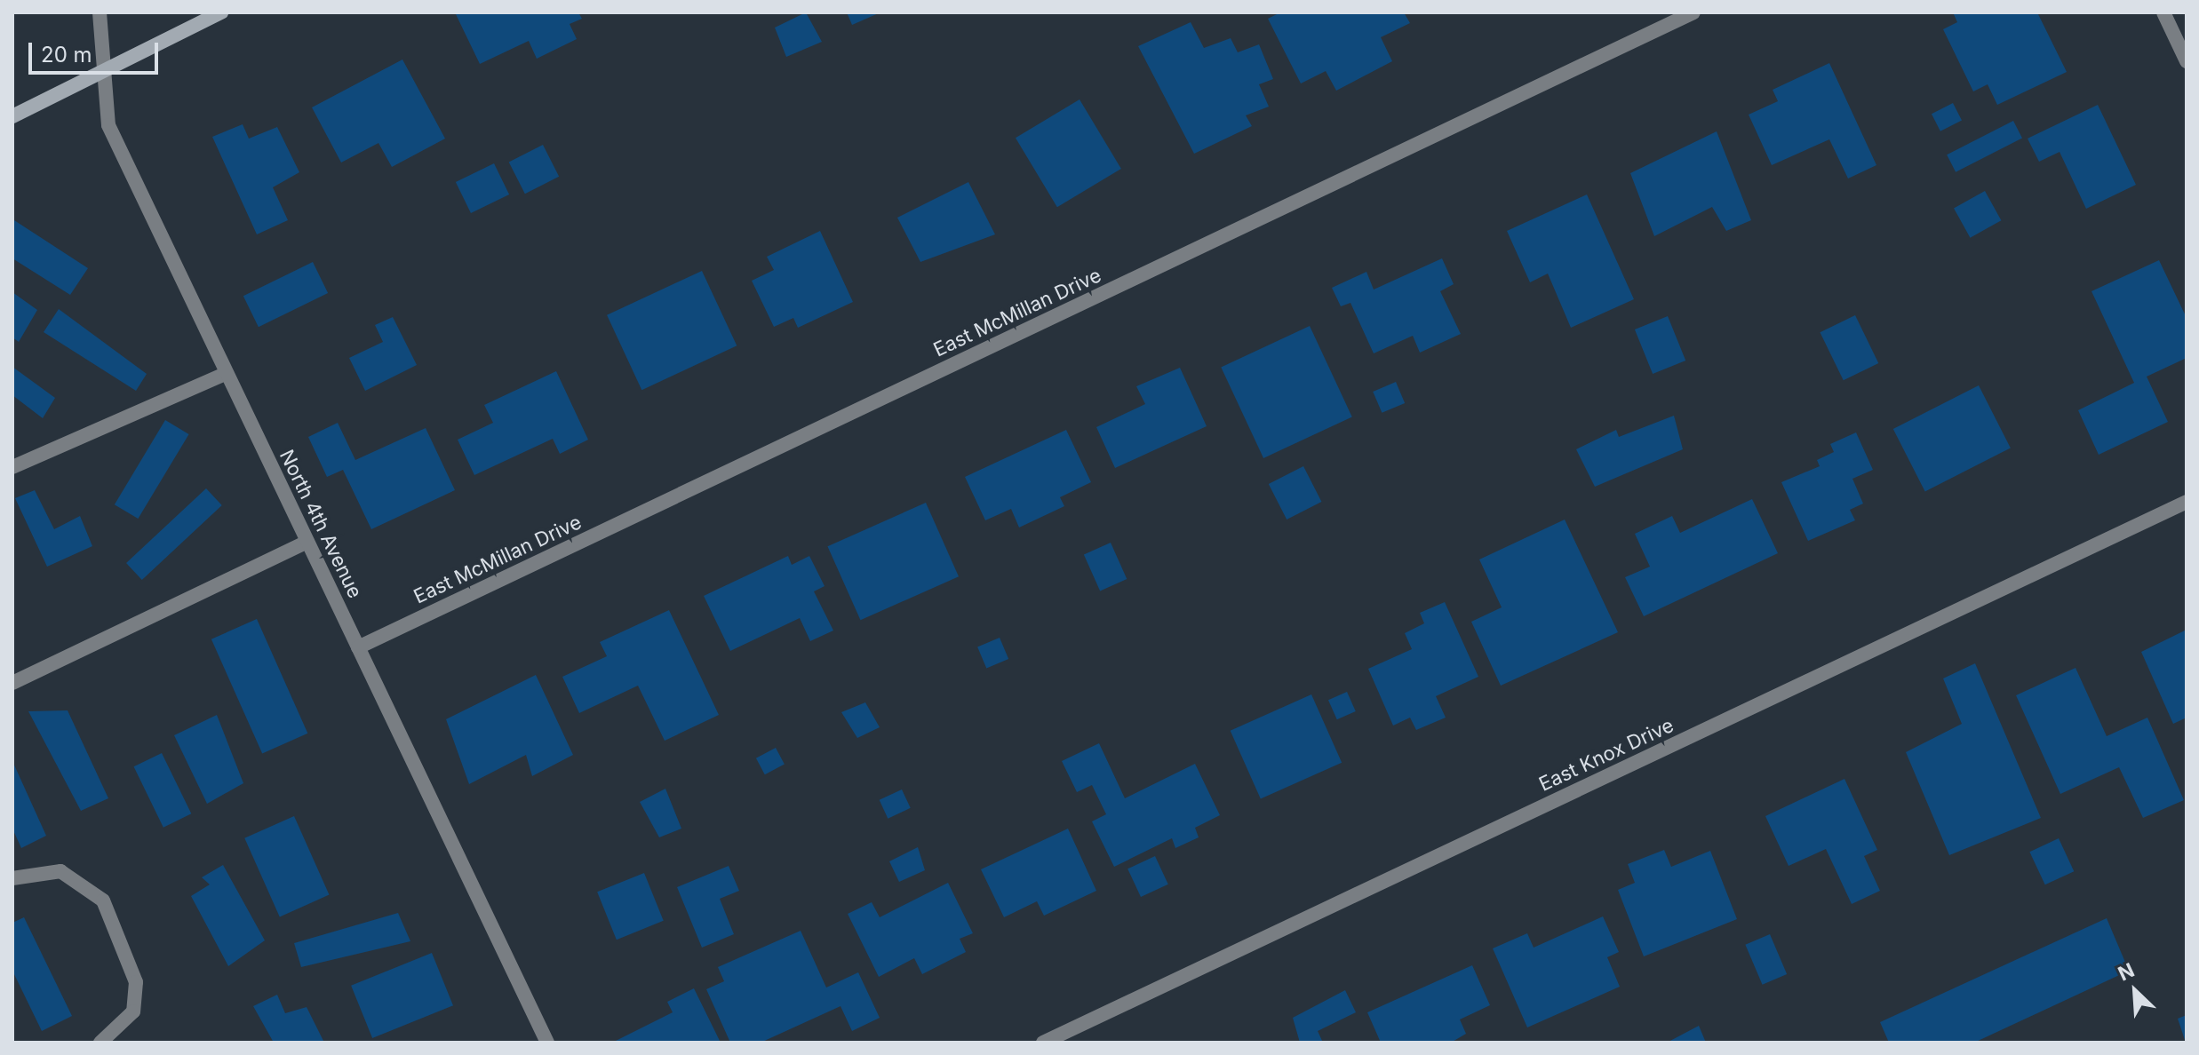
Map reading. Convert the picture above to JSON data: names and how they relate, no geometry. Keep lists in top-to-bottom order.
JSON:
{
  "streets": {
    "street": ["East McMillan Drive", "North 4th Avenue", "East Knox Drive"]
  },
  "crossings": [
    ["East McMillan Drive", "North 4th Avenue"]
  ],
  "scale_bar": "20 m",
  "north": "top left"
}
